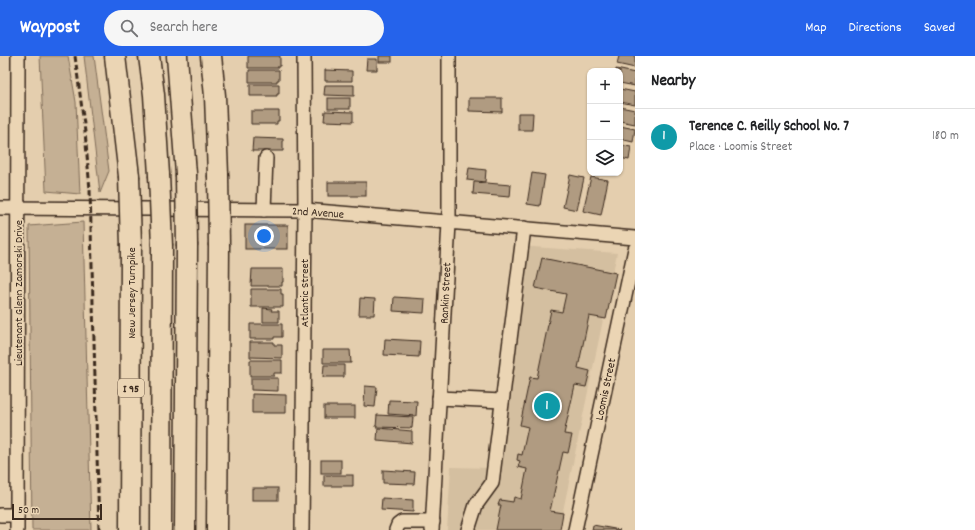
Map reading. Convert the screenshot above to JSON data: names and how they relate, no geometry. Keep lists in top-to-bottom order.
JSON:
{
  "streets": {
    "highway": ["New Jersey Turnpike", "I 95"],
    "street": [
      "2nd Avenue",
      "Lieutenant Glenn Zamorski Drive",
      "Atlantic Street",
      "Rankin Street",
      "Loomis Street"
    ]
  },
  "crossings": [
    ["2nd Avenue", "Lieutenant Glenn Zamorski Drive"],
    ["2nd Avenue", "Atlantic Street"],
    ["2nd Avenue", "Rankin Street"]
  ],
  "scale_bar": "50 m",
  "page": {
    "header": "Waypost",
    "search": "Search here",
    "nav": ["Map", "Directions", "Saved"],
    "heading": "Nearby",
    "map_buttons": ["+", "−"],
    "list": [
      {
        "mark": "1",
        "name": "Terence C. Reilly School No. 7",
        "note": "Place · Loomis Street",
        "value": "180 m"
      }
    ],
    "pins": "1",
    "scale": "50 m"
  }
}
